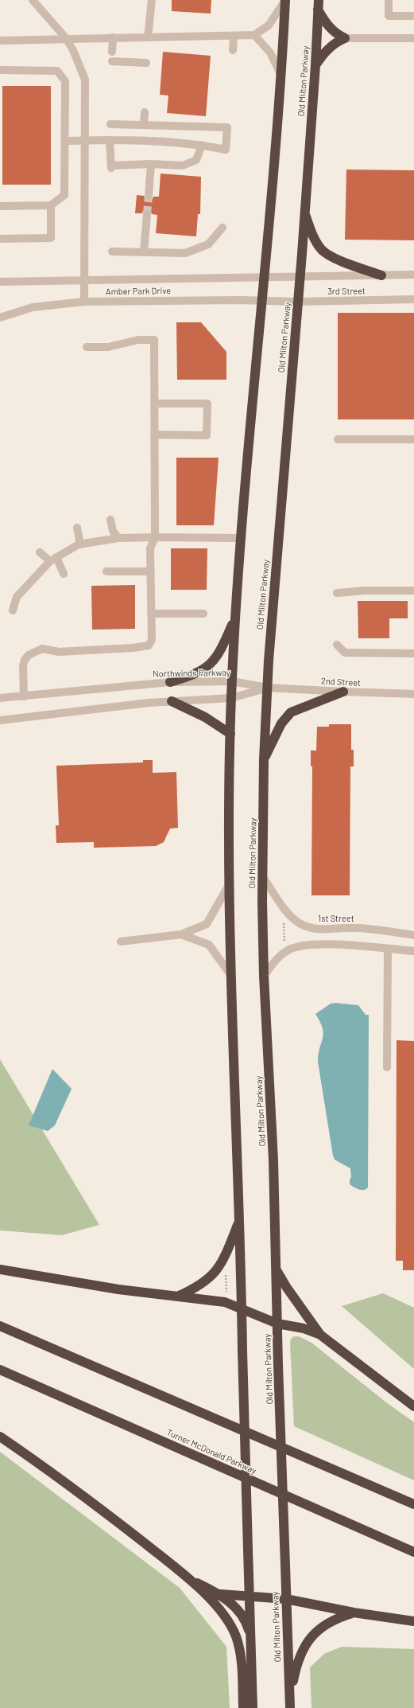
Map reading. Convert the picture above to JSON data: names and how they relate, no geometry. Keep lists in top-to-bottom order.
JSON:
{
  "streets": {
    "highway": ["Old Milton Parkway", "Turner McDonald Parkway"],
    "street": [
      "Amber Park Drive",
      "3rd Street",
      "Northwinds Parkway",
      "2nd Street",
      "1st Street"
    ]
  },
  "crossings": [
    ["Old Milton Parkway", "3rd Street"],
    ["Old Milton Parkway", "Northwinds Parkway"],
    ["Old Milton Parkway", "2nd Street"],
    ["Old Milton Parkway", "1st Street"],
    ["Amber Park Drive", "3rd Street"],
    ["Northwinds Parkway", "2nd Street"]
  ]
}
